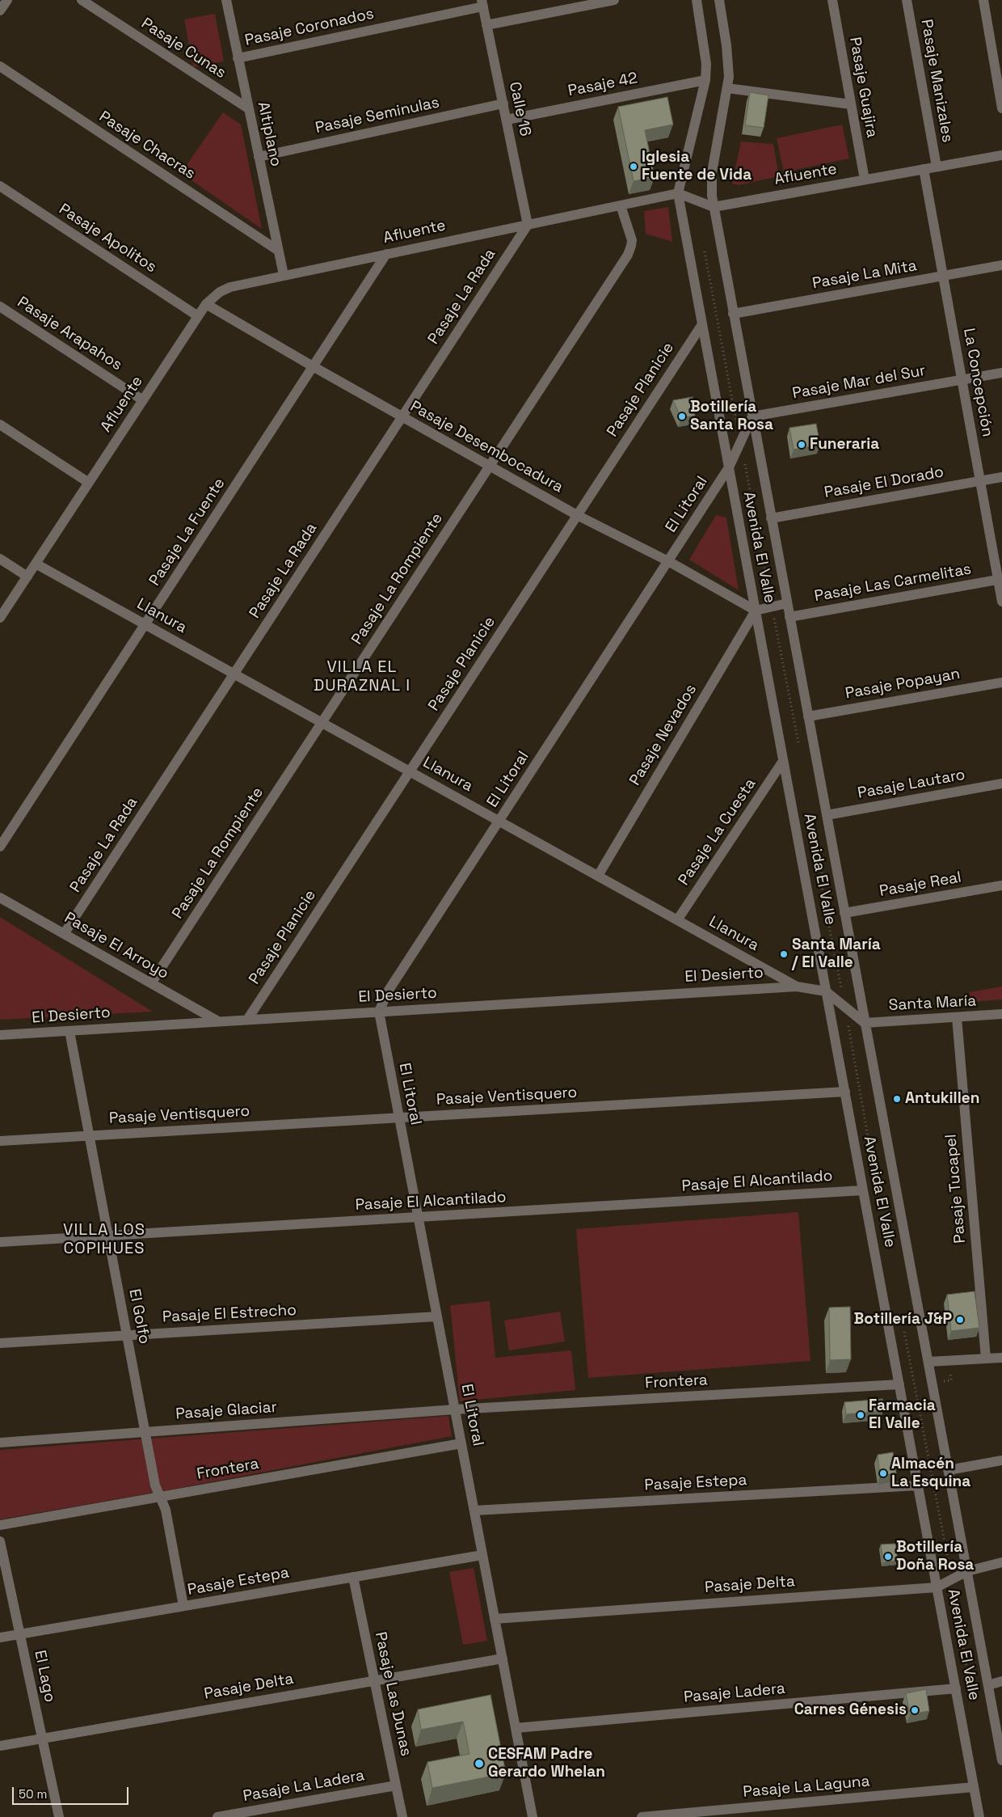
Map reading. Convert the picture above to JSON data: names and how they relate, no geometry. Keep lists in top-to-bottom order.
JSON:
{
  "streets": {
    "street": [
      "Pasaje Coronados",
      "Pasaje Cunas",
      "Pasaje Manizales",
      "Pasaje 42",
      "Pasaje Guajira",
      "Calle 16",
      "Pasaje Seminulas",
      "Altiplano",
      "Pasaje Chacras",
      "Afluente",
      "Pasaje Apolitos",
      "Pasaje La Mita",
      "Pasaje La Rada",
      "Pasaje Arapahos",
      "Pasaje Mar del Sur",
      "La Concepción",
      "Pasaje Planicie",
      "Pasaje Desembocadura",
      "Pasaje El Dorado",
      "El Litoral",
      "Pasaje La Fuente",
      "Avenida El Valle",
      "Pasaje La Rompiente",
      "Pasaje Las Carmelitas",
      "Llanura",
      "Pasaje Popayan",
      "Pasaje Nevados",
      "Pasaje Lautaro",
      "Pasaje La Cuesta",
      "Pasaje Real",
      "Pasaje El Arroyo",
      "El Desierto",
      "Santa María",
      "Pasaje Ventisquero",
      "Pasaje El Alcantilado",
      "Pasaje Tucapel",
      "Pasaje El Estrecho",
      "El Golfo",
      "Frontera",
      "Pasaje Glaciar",
      "Pasaje Estepa",
      "Pasaje Delta",
      "El Lago",
      "Pasaje Ladera",
      "Pasaje Las Dunas",
      "Pasaje La Ladera",
      "Pasaje La Laguna"
    ]
  },
  "crossings": [
    ["Pasaje Coronados", "Calle 16"],
    ["Pasaje Coronados", "Altiplano"],
    ["Pasaje Cunas", "Altiplano"],
    ["Pasaje Manizales", "Afluente"],
    ["Pasaje 42", "Calle 16"],
    ["Pasaje 42", "Avenida El Valle"],
    ["Pasaje Guajira", "Afluente"],
    ["Calle 16", "Pasaje Seminulas"],
    ["Calle 16", "Afluente"],
    ["Calle 16", "Pasaje La Rada"],
    ["Pasaje Seminulas", "Altiplano"],
    ["Altiplano", "Pasaje Chacras"],
    ["Altiplano", "Afluente"],
    ["Afluente", "Pasaje Apolitos"],
    ["Afluente", "Pasaje La Rada"],
    ["Afluente", "Pasaje Arapahos"],
    ["Afluente", "La Concepción"],
    ["Afluente", "Pasaje Desembocadura"],
    ["Afluente", "Pasaje La Fuente"],
    ["Afluente", "Avenida El Valle"],
    ["Afluente", "Pasaje La Rompiente"],
    ["Afluente", "Llanura"],
    ["Pasaje La Mita", "La Concepción"],
    ["Pasaje La Mita", "Avenida El Valle"],
    ["Pasaje La Rada", "Pasaje Desembocadura"],
    ["Pasaje La Rada", "Llanura"],
    ["Pasaje La Rada", "Pasaje El Arroyo"],
    ["Pasaje Mar del Sur", "La Concepción"],
    ["Pasaje Mar del Sur", "Avenida El Valle"],
    ["La Concepción", "Pasaje El Dorado"],
    ["La Concepción", "Pasaje Las Carmelitas"],
    ["Pasaje Planicie", "Pasaje Desembocadura"],
    ["Pasaje Planicie", "Avenida El Valle"],
    ["Pasaje Planicie", "Llanura"],
    ["Pasaje Planicie", "El Desierto"],
    ["Pasaje Desembocadura", "El Litoral"],
    ["Pasaje Desembocadura", "Pasaje La Fuente"],
    ["Pasaje Desembocadura", "Avenida El Valle"],
    ["Pasaje Desembocadura", "Pasaje La Rompiente"],
    ["Pasaje Desembocadura", "Pasaje Nevados"],
    ["Pasaje El Dorado", "Avenida El Valle"],
    ["El Litoral", "Avenida El Valle"],
    ["El Litoral", "Llanura"],
    ["El Litoral", "El Desierto"],
    ["El Litoral", "Pasaje Ventisquero"],
    ["El Litoral", "Pasaje El Alcantilado"],
    ["El Litoral", "Pasaje El Estrecho"],
    ["El Litoral", "Frontera"],
    ["El Litoral", "Pasaje Glaciar"],
    ["El Litoral", "Pasaje Estepa"],
    ["El Litoral", "Pasaje Delta"],
    ["El Litoral", "Pasaje Ladera"],
    ["Pasaje La Fuente", "Llanura"],
    ["Avenida El Valle", "Pasaje Las Carmelitas"],
    ["Avenida El Valle", "Llanura"],
    ["Avenida El Valle", "Pasaje Popayan"],
    ["Avenida El Valle", "Pasaje Nevados"],
    ["Avenida El Valle", "Pasaje Lautaro"],
    ["Avenida El Valle", "Pasaje La Cuesta"],
    ["Avenida El Valle", "Pasaje Real"],
    ["Avenida El Valle", "Santa María"],
    ["Avenida El Valle", "Pasaje Ventisquero"],
    ["Avenida El Valle", "Pasaje El Alcantilado"],
    ["Avenida El Valle", "Frontera"],
    ["Avenida El Valle", "Pasaje Estepa"],
    ["Avenida El Valle", "Pasaje Delta"],
    ["Avenida El Valle", "Pasaje Ladera"],
    ["Avenida El Valle", "Pasaje La Laguna"],
    ["Pasaje La Rompiente", "Llanura"],
    ["Pasaje La Rompiente", "Pasaje El Arroyo"],
    ["Llanura", "Pasaje Nevados"],
    ["Llanura", "Pasaje La Cuesta"],
    ["Llanura", "El Desierto"],
    ["Llanura", "Santa María"],
    ["Pasaje El Arroyo", "El Desierto"],
    ["El Desierto", "El Golfo"],
    ["Santa María", "Pasaje Tucapel"],
    ["Pasaje Ventisquero", "El Golfo"],
    ["Pasaje El Alcantilado", "El Golfo"],
    ["Pasaje El Estrecho", "El Golfo"],
    ["El Golfo", "Frontera"],
    ["El Golfo", "Pasaje Glaciar"],
    ["El Golfo", "Pasaje Estepa"],
    ["Frontera", "Pasaje Glaciar"],
    ["Pasaje Estepa", "El Lago"],
    ["Pasaje Estepa", "Pasaje Las Dunas"],
    ["Pasaje Delta", "El Lago"],
    ["Pasaje Delta", "Pasaje Las Dunas"],
    ["Pasaje Las Dunas", "Pasaje La Ladera"]
  ],
  "districts": ["VILLA EL DURAZNAL I", "VILLA LOS COPIHUES"],
  "places": [
    "Iglesia Fuente de Vida",
    "Botillería Santa Rosa",
    "Funeraria",
    "Santa María / El Valle",
    "Antukillen",
    "Botillería J&P",
    "Farmacia El Valle",
    "Almacén La Esquina",
    "Botillería Doña Rosa",
    "Carnes Génesis",
    "CESFAM Padre Gerardo Whelan"
  ],
  "scale_bar": "50 m"
}
